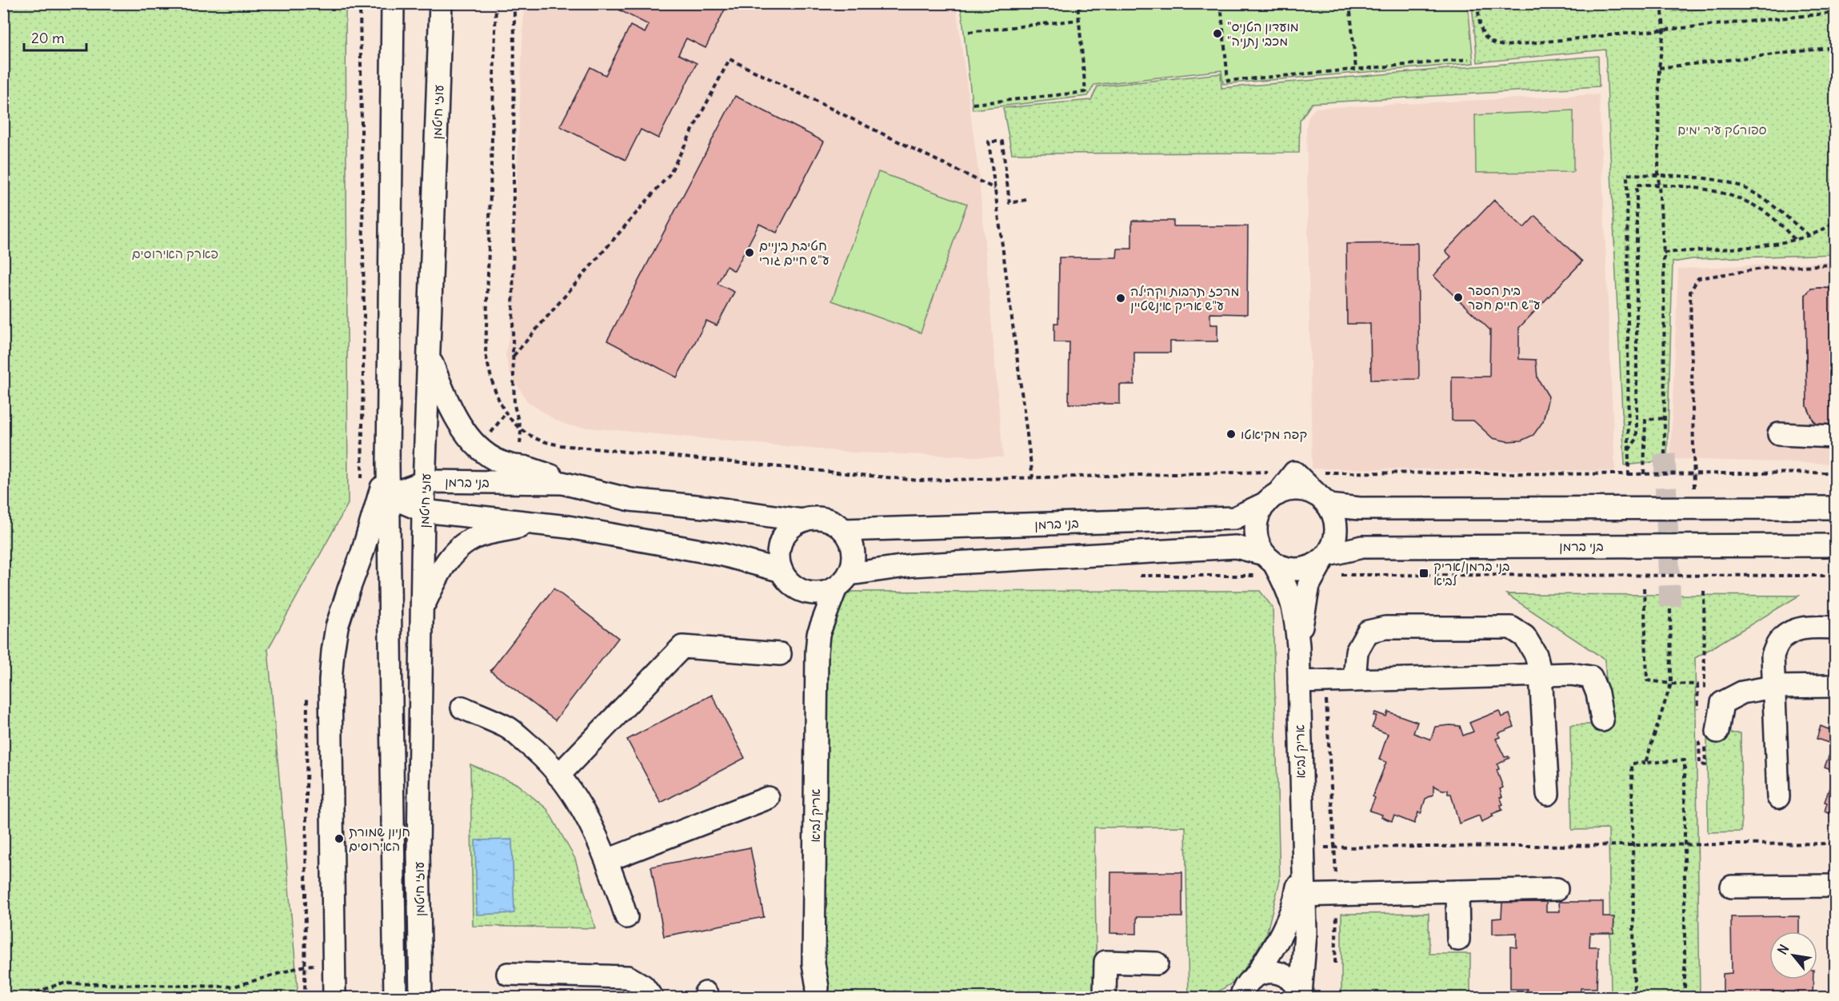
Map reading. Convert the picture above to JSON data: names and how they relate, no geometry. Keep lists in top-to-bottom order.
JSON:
{
  "streets": {
    "street": ["עוזי חיטמן", "בני ברמן", "אריק לביא"]
  },
  "crossings": [
    ["עוזי חיטמן", "בני ברמן"],
    ["בני ברמן", "אריק לביא"]
  ],
  "parks": ["ספורטק עיר ימים", "פארק האירוסים"],
  "places": {
    "other": [
      "\"מועדון הטניס \"מכבי נתניה",
      "חטיבת ביניים ע\"ש חיים גורי",
      "בית הספר ע\"ש חיים חפר",
      "מרכז תרבות וקהילה ע\"ש אריק אינשטיין",
      "קפה מקיאטו",
      "חניון שמורת האירוסים"
    ],
    "transit": ["בני ברמן/אריק לביא"]
  },
  "scale_bar": "20 m",
  "north": "top left"
}
